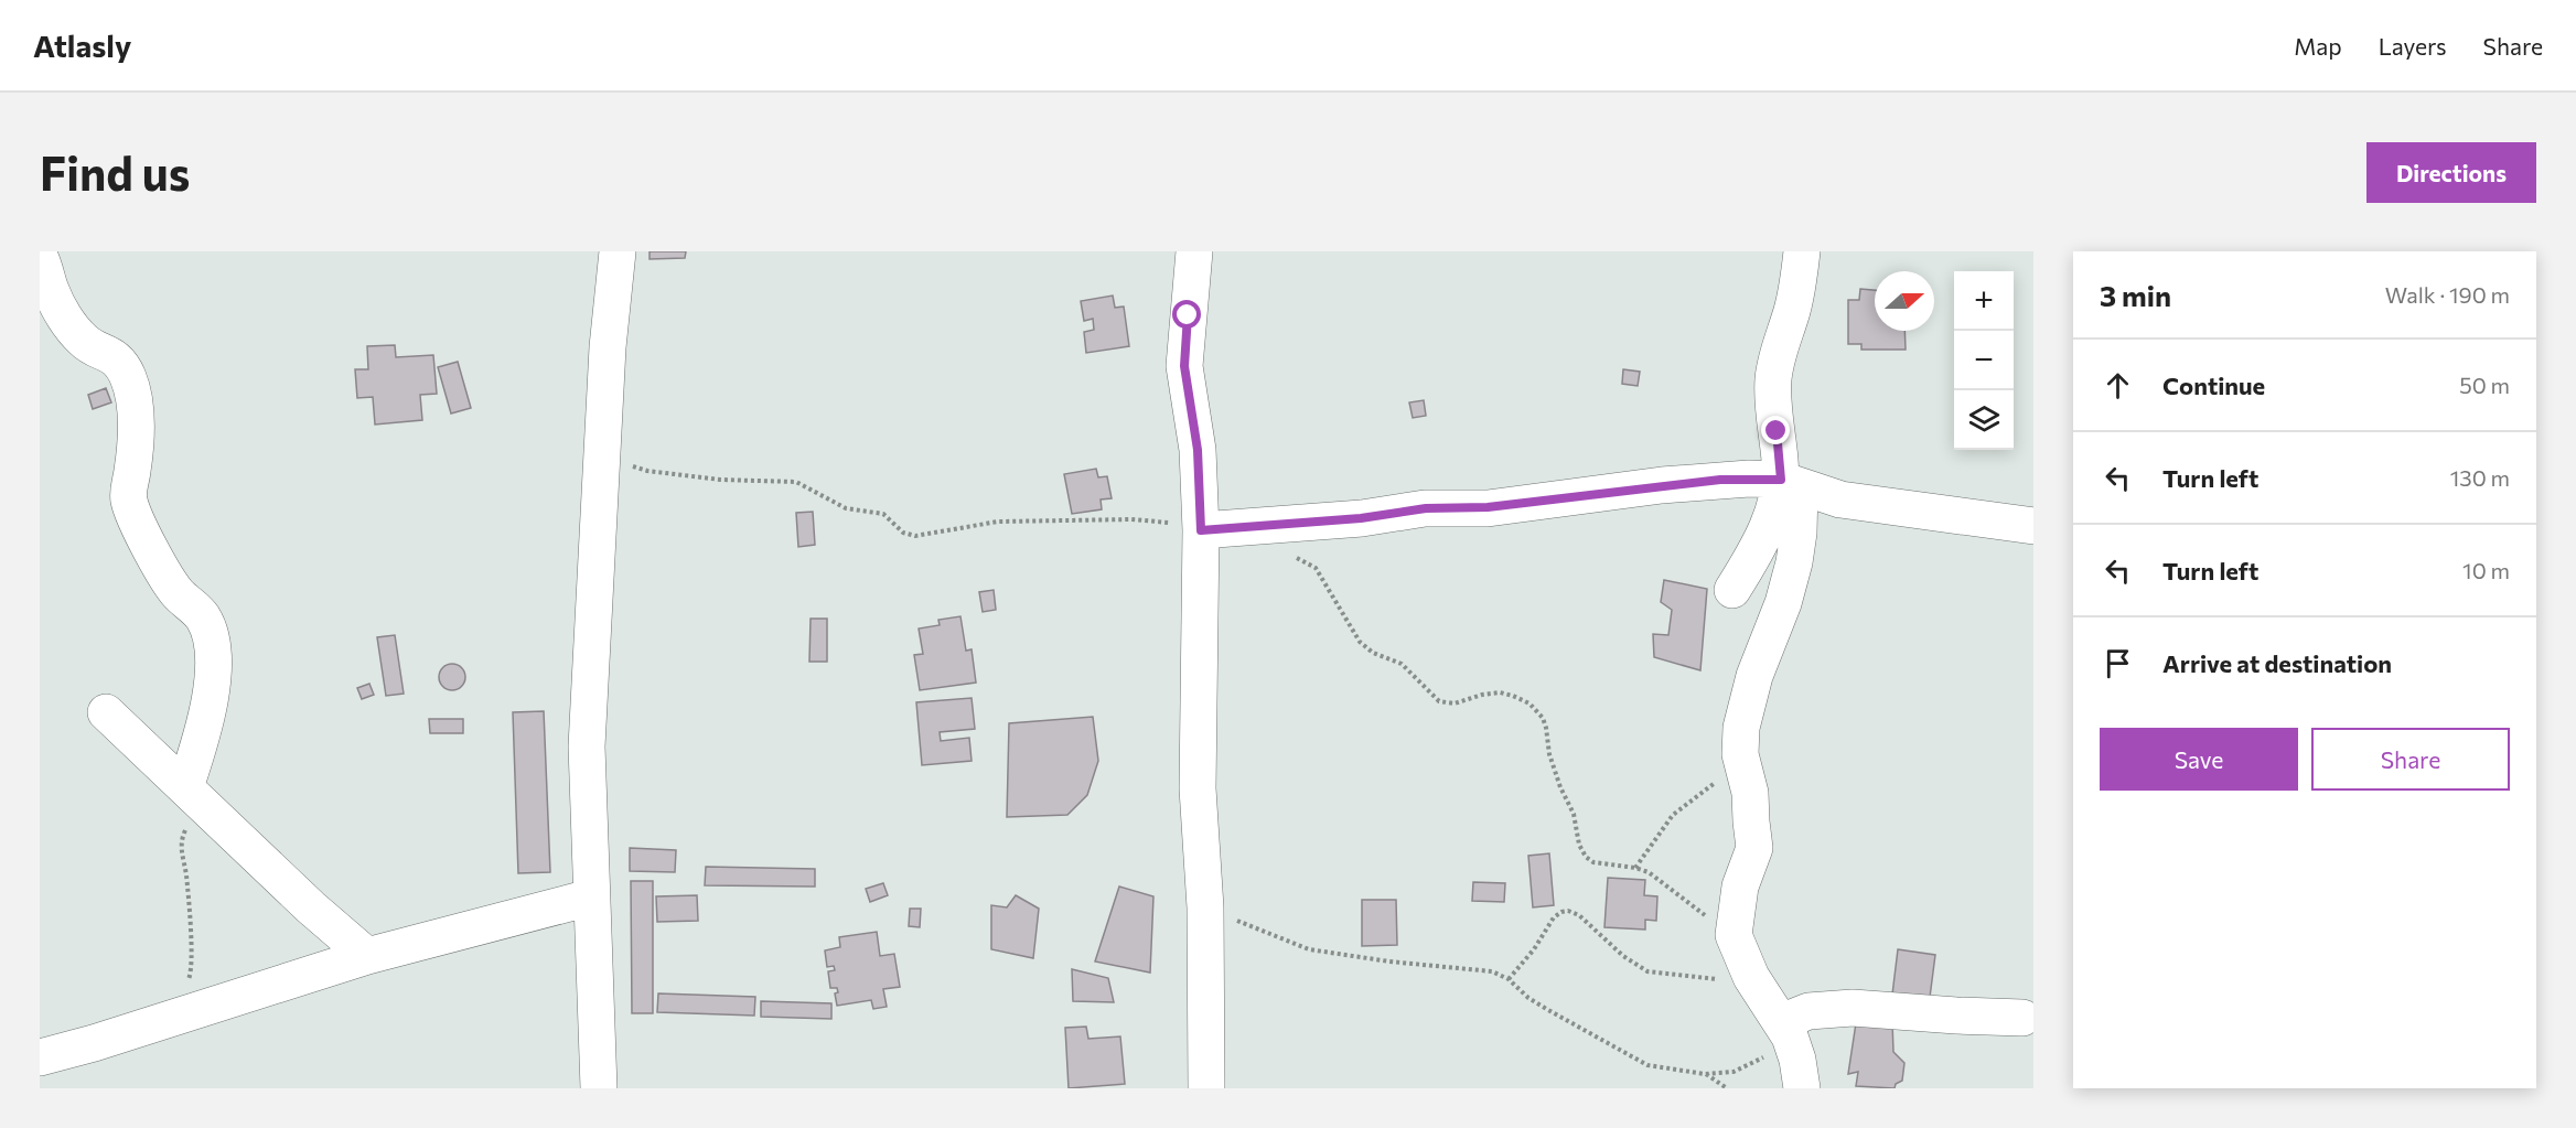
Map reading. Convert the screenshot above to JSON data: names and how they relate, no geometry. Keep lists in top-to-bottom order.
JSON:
{
  "north": "right",
  "page": {
    "header": "Atlasly",
    "nav": ["Map", "Layers", "Share"],
    "buttons": [
      "Directions",
      ["Save", "Share"]
    ],
    "title": "Find us",
    "heading": ["3 min", "Walk · 190 m"],
    "map_buttons": ["+", "−"],
    "list": [
      ["Continue", "50 m"],
      ["Turn left", "130 m"],
      ["Turn left", "10 m"],
      "Arrive at destination"
    ]
  }
}
